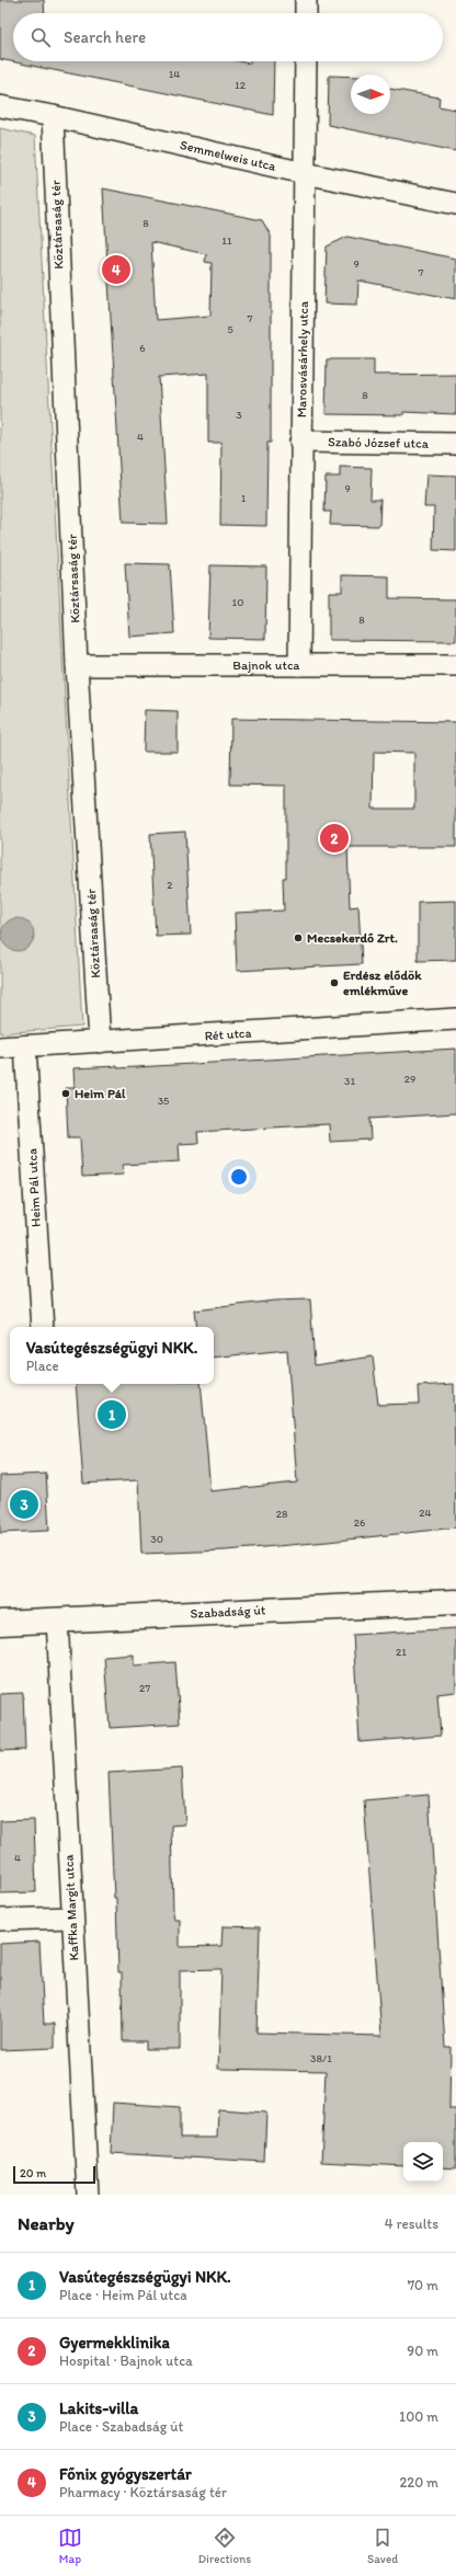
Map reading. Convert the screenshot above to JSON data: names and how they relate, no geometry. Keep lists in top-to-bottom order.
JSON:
{
  "streets": {
    "street": [
      "Semmelweis utca",
      "Köztársaság tér",
      "Marosvásárhely utca",
      "Szabó József utca",
      "Bajnok utca",
      "Rét utca",
      "Heim Pál utca",
      "Szabadság út",
      "Kaffka Margit utca"
    ]
  },
  "crossings": [
    ["Semmelweis utca", "Köztársaság tér"],
    ["Semmelweis utca", "Marosvásárhely utca"],
    ["Köztársaság tér", "Bajnok utca"],
    ["Köztársaság tér", "Rét utca"],
    ["Marosvásárhely utca", "Szabó József utca"],
    ["Marosvásárhely utca", "Bajnok utca"],
    ["Rét utca", "Heim Pál utca"],
    ["Szabadság út", "Kaffka Margit utca"]
  ],
  "places": ["Mecsekerdő Zrt.", "Erdész elődök emlékműve", "Heim Pál"],
  "house_numbers": [
    "14",
    "12",
    "8",
    "11",
    "9",
    "7",
    "7",
    "5",
    "6",
    "8",
    "3",
    "4",
    "9",
    "1",
    "10",
    "8",
    "2",
    "29",
    "31",
    "35",
    "24",
    "28",
    "26",
    "30",
    "21",
    "27",
    "4",
    "38/1"
  ],
  "scale_bar": "20 m",
  "north": "right",
  "page": {
    "search": "Search here",
    "pins": [
      "4",
      "2",
      "1",
      "3"
    ],
    "popup": ["Vasútegészségügyi NKK.", "Place"],
    "scale": "20 m",
    "heading": ["Nearby", "4 results"],
    "list": [
      {
        "mark": "1",
        "name": "Vasútegészségügyi NKK.",
        "note": "Place · Heim Pál utca",
        "value": "70 m"
      },
      {
        "mark": "2",
        "name": "Gyermekklinika",
        "note": "Hospital · Bajnok utca",
        "value": "90 m"
      },
      {
        "mark": "3",
        "name": "Lakits-villa",
        "note": "Place · Szabadság út",
        "value": "100 m"
      },
      {
        "mark": "4",
        "name": "Főnix gyógyszertár",
        "note": "Pharmacy · Köztársaság tér",
        "value": "220 m"
      }
    ],
    "nav": ["Map", "Directions", "Saved"]
  }
}
